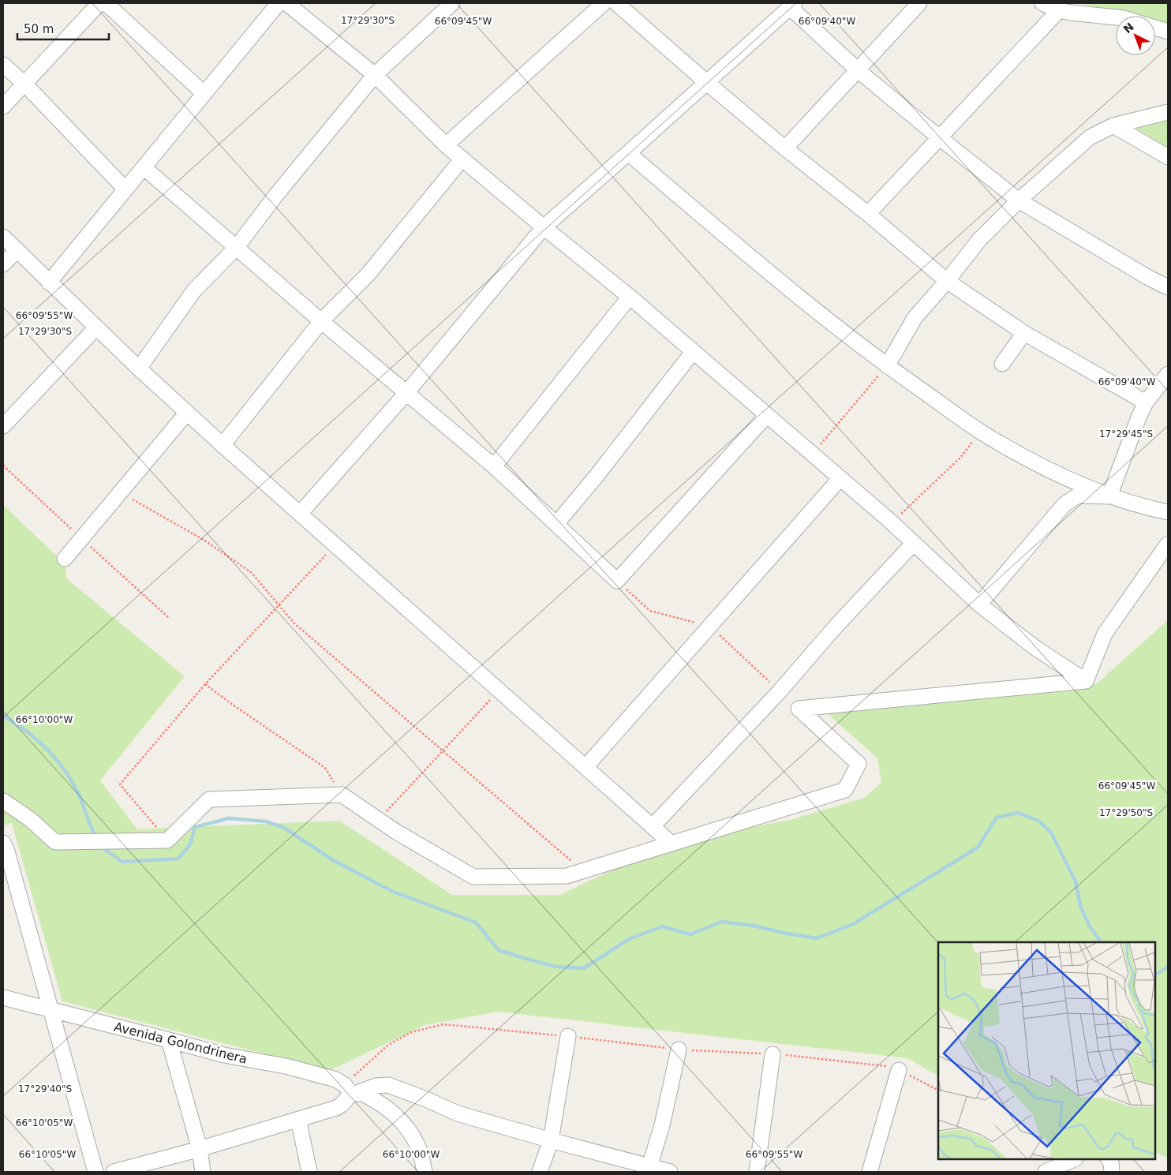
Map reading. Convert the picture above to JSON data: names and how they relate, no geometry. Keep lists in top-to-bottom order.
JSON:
{
  "streets": {
    "street": ["Avenida Golondrinera"]
  },
  "scale_bar": "50 m",
  "north": "top left",
  "coordinates": [
    "17°29'30\"S",
    "66°09'45\"W",
    "66°09'40\"W",
    "66°09'55\"W",
    "17°29'45\"S",
    "66°10'00\"W",
    "17°29'50\"S",
    "17°29'40\"S",
    "66°10'05\"W"
  ]
}
